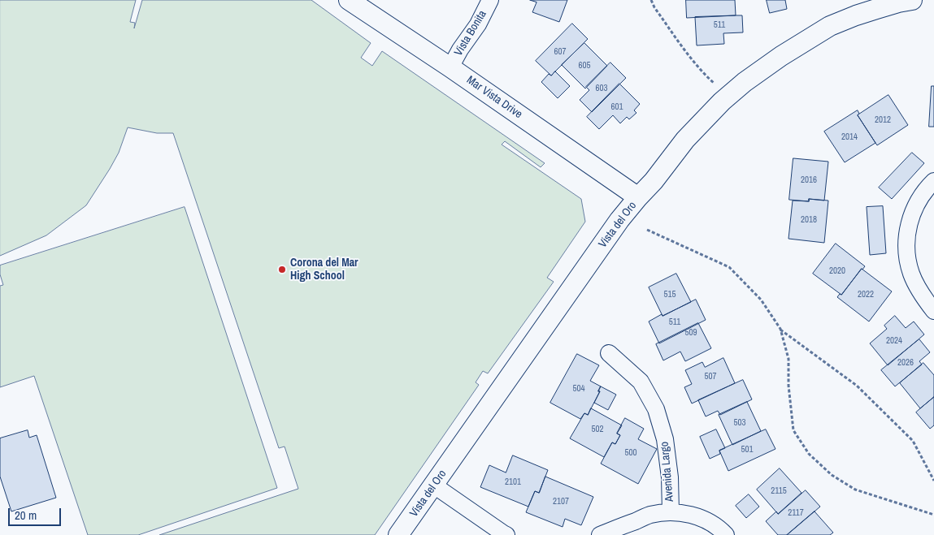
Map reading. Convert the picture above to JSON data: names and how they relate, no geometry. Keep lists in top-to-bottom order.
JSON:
{
  "streets": {
    "street": [
      "Vista Bonita",
      "Mar Vista Drive",
      "Vista del Oro",
      "Avenida Largo"
    ]
  },
  "crossings": [
    ["Vista Bonita", "Mar Vista Drive"],
    ["Mar Vista Drive", "Vista del Oro"]
  ],
  "places": ["Corona del Mar High School"],
  "house_numbers": [
    "511",
    "607",
    "605",
    "603",
    "601",
    "2012",
    "2014",
    "2016",
    "2018",
    "2020",
    "515",
    "2022",
    "511",
    "509",
    "2024",
    "2026",
    "507",
    "504",
    "503",
    "502",
    "501",
    "500",
    "2101",
    "2115",
    "2107",
    "2117"
  ],
  "scale_bar": "20 m"
}
